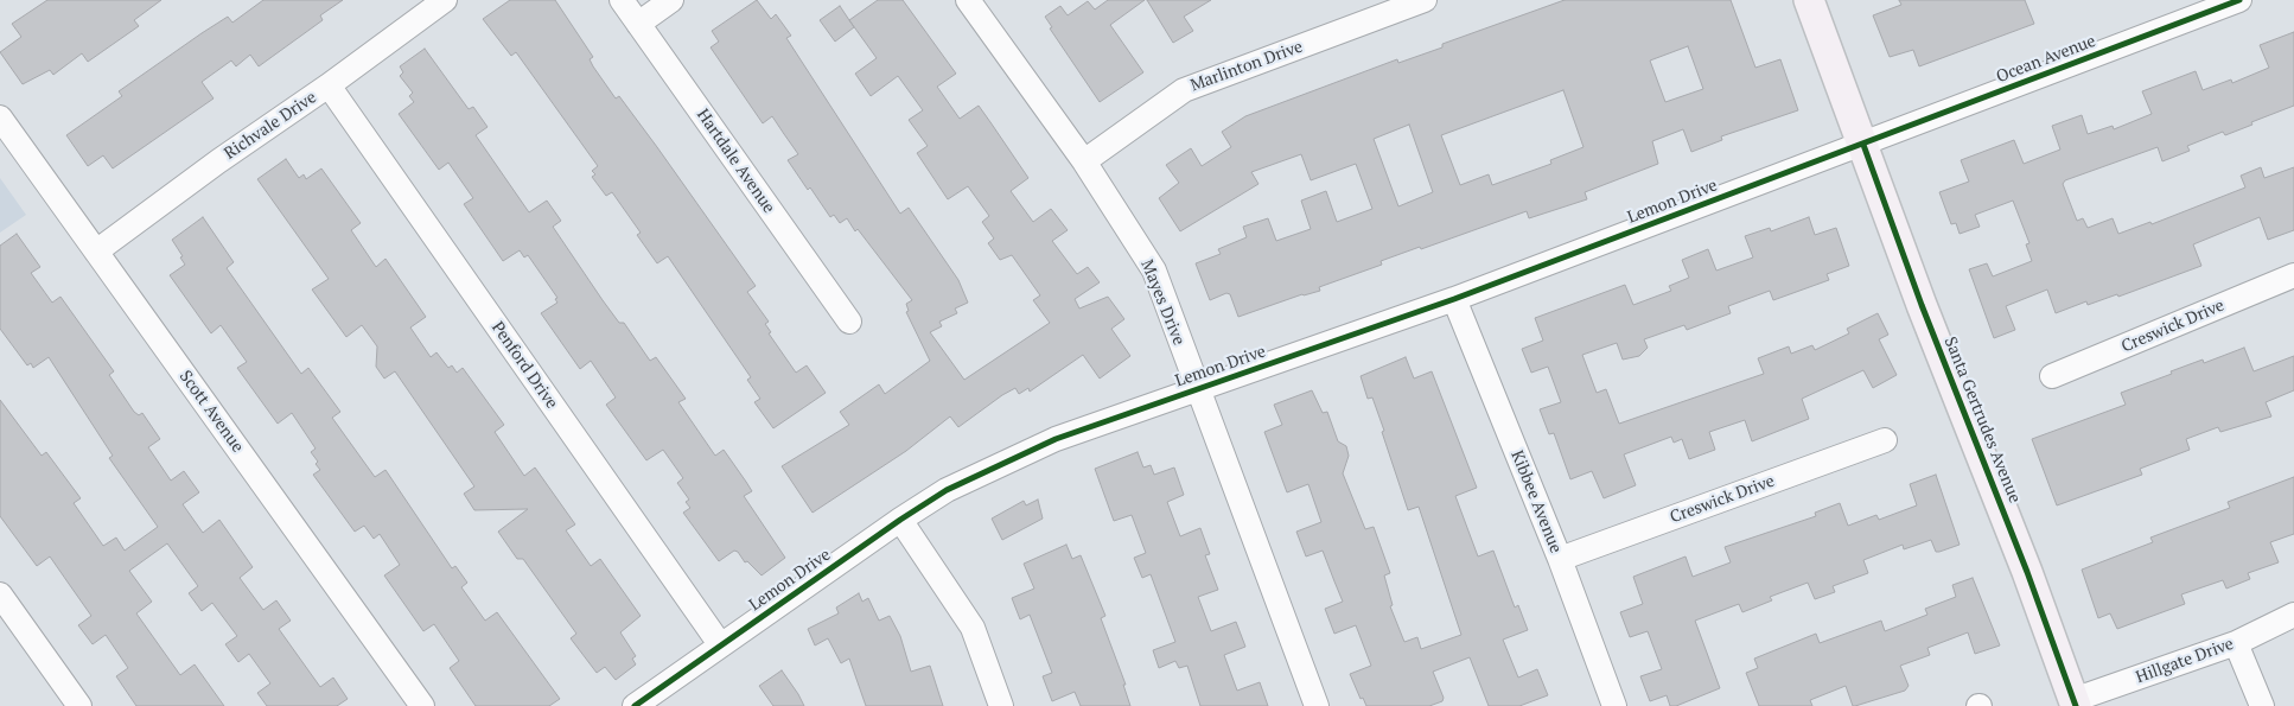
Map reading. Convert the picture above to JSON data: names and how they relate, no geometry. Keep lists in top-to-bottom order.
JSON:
{
  "streets": {
    "main road": ["Santa Gertrudes Avenue"],
    "street": [
      "Ocean Avenue",
      "Marlinton Drive",
      "Richvale Drive",
      "Hartdale Avenue",
      "Lemon Drive",
      "Mayes Drive",
      "Creswick Drive",
      "Penford Drive",
      "Scott Avenue",
      "Kibbee Avenue",
      "Hillgate Drive"
    ]
  },
  "crossings": [
    ["Ocean Avenue", "Lemon Drive"],
    ["Ocean Avenue", "Santa Gertrudes Avenue"],
    ["Marlinton Drive", "Mayes Drive"],
    ["Richvale Drive", "Penford Drive"],
    ["Richvale Drive", "Scott Avenue"],
    ["Lemon Drive", "Mayes Drive"],
    ["Lemon Drive", "Penford Drive"],
    ["Lemon Drive", "Santa Gertrudes Avenue"],
    ["Lemon Drive", "Kibbee Avenue"],
    ["Creswick Drive", "Kibbee Avenue"],
    ["Santa Gertrudes Avenue", "Hillgate Drive"]
  ]
}
